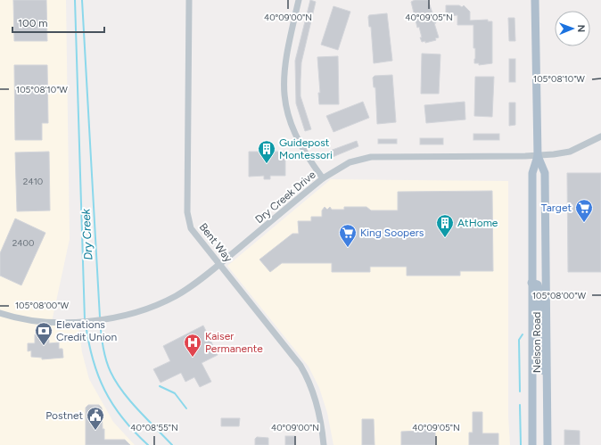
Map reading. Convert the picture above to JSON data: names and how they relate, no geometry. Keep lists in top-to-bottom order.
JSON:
{
  "streets": {
    "main road": ["Nelson Road"],
    "street": ["Dry Creek Drive", "Bent Way"]
  },
  "crossings": [
    ["Dry Creek Drive", "Bent Way"],
    ["Dry Creek Drive", "Nelson Road"]
  ],
  "water": ["Dry Creek"],
  "places": {
    "building": ["Guidepost Montessori", "AtHome"],
    "supermarket": ["Target", "King Soopers"],
    "bank": ["Elevations Credit Union"],
    "hospital": ["Kaiser Permanente"],
    "public building": ["Postnet"]
  },
  "house_numbers": ["2410", "2400"],
  "scale_bar": "100 m",
  "north": "right",
  "coordinates": [
    "40°09'00\"N",
    "40°09'05\"N",
    "105°08'10\"W",
    "105°08'00\"W",
    "40°08'55\"N"
  ]
}
